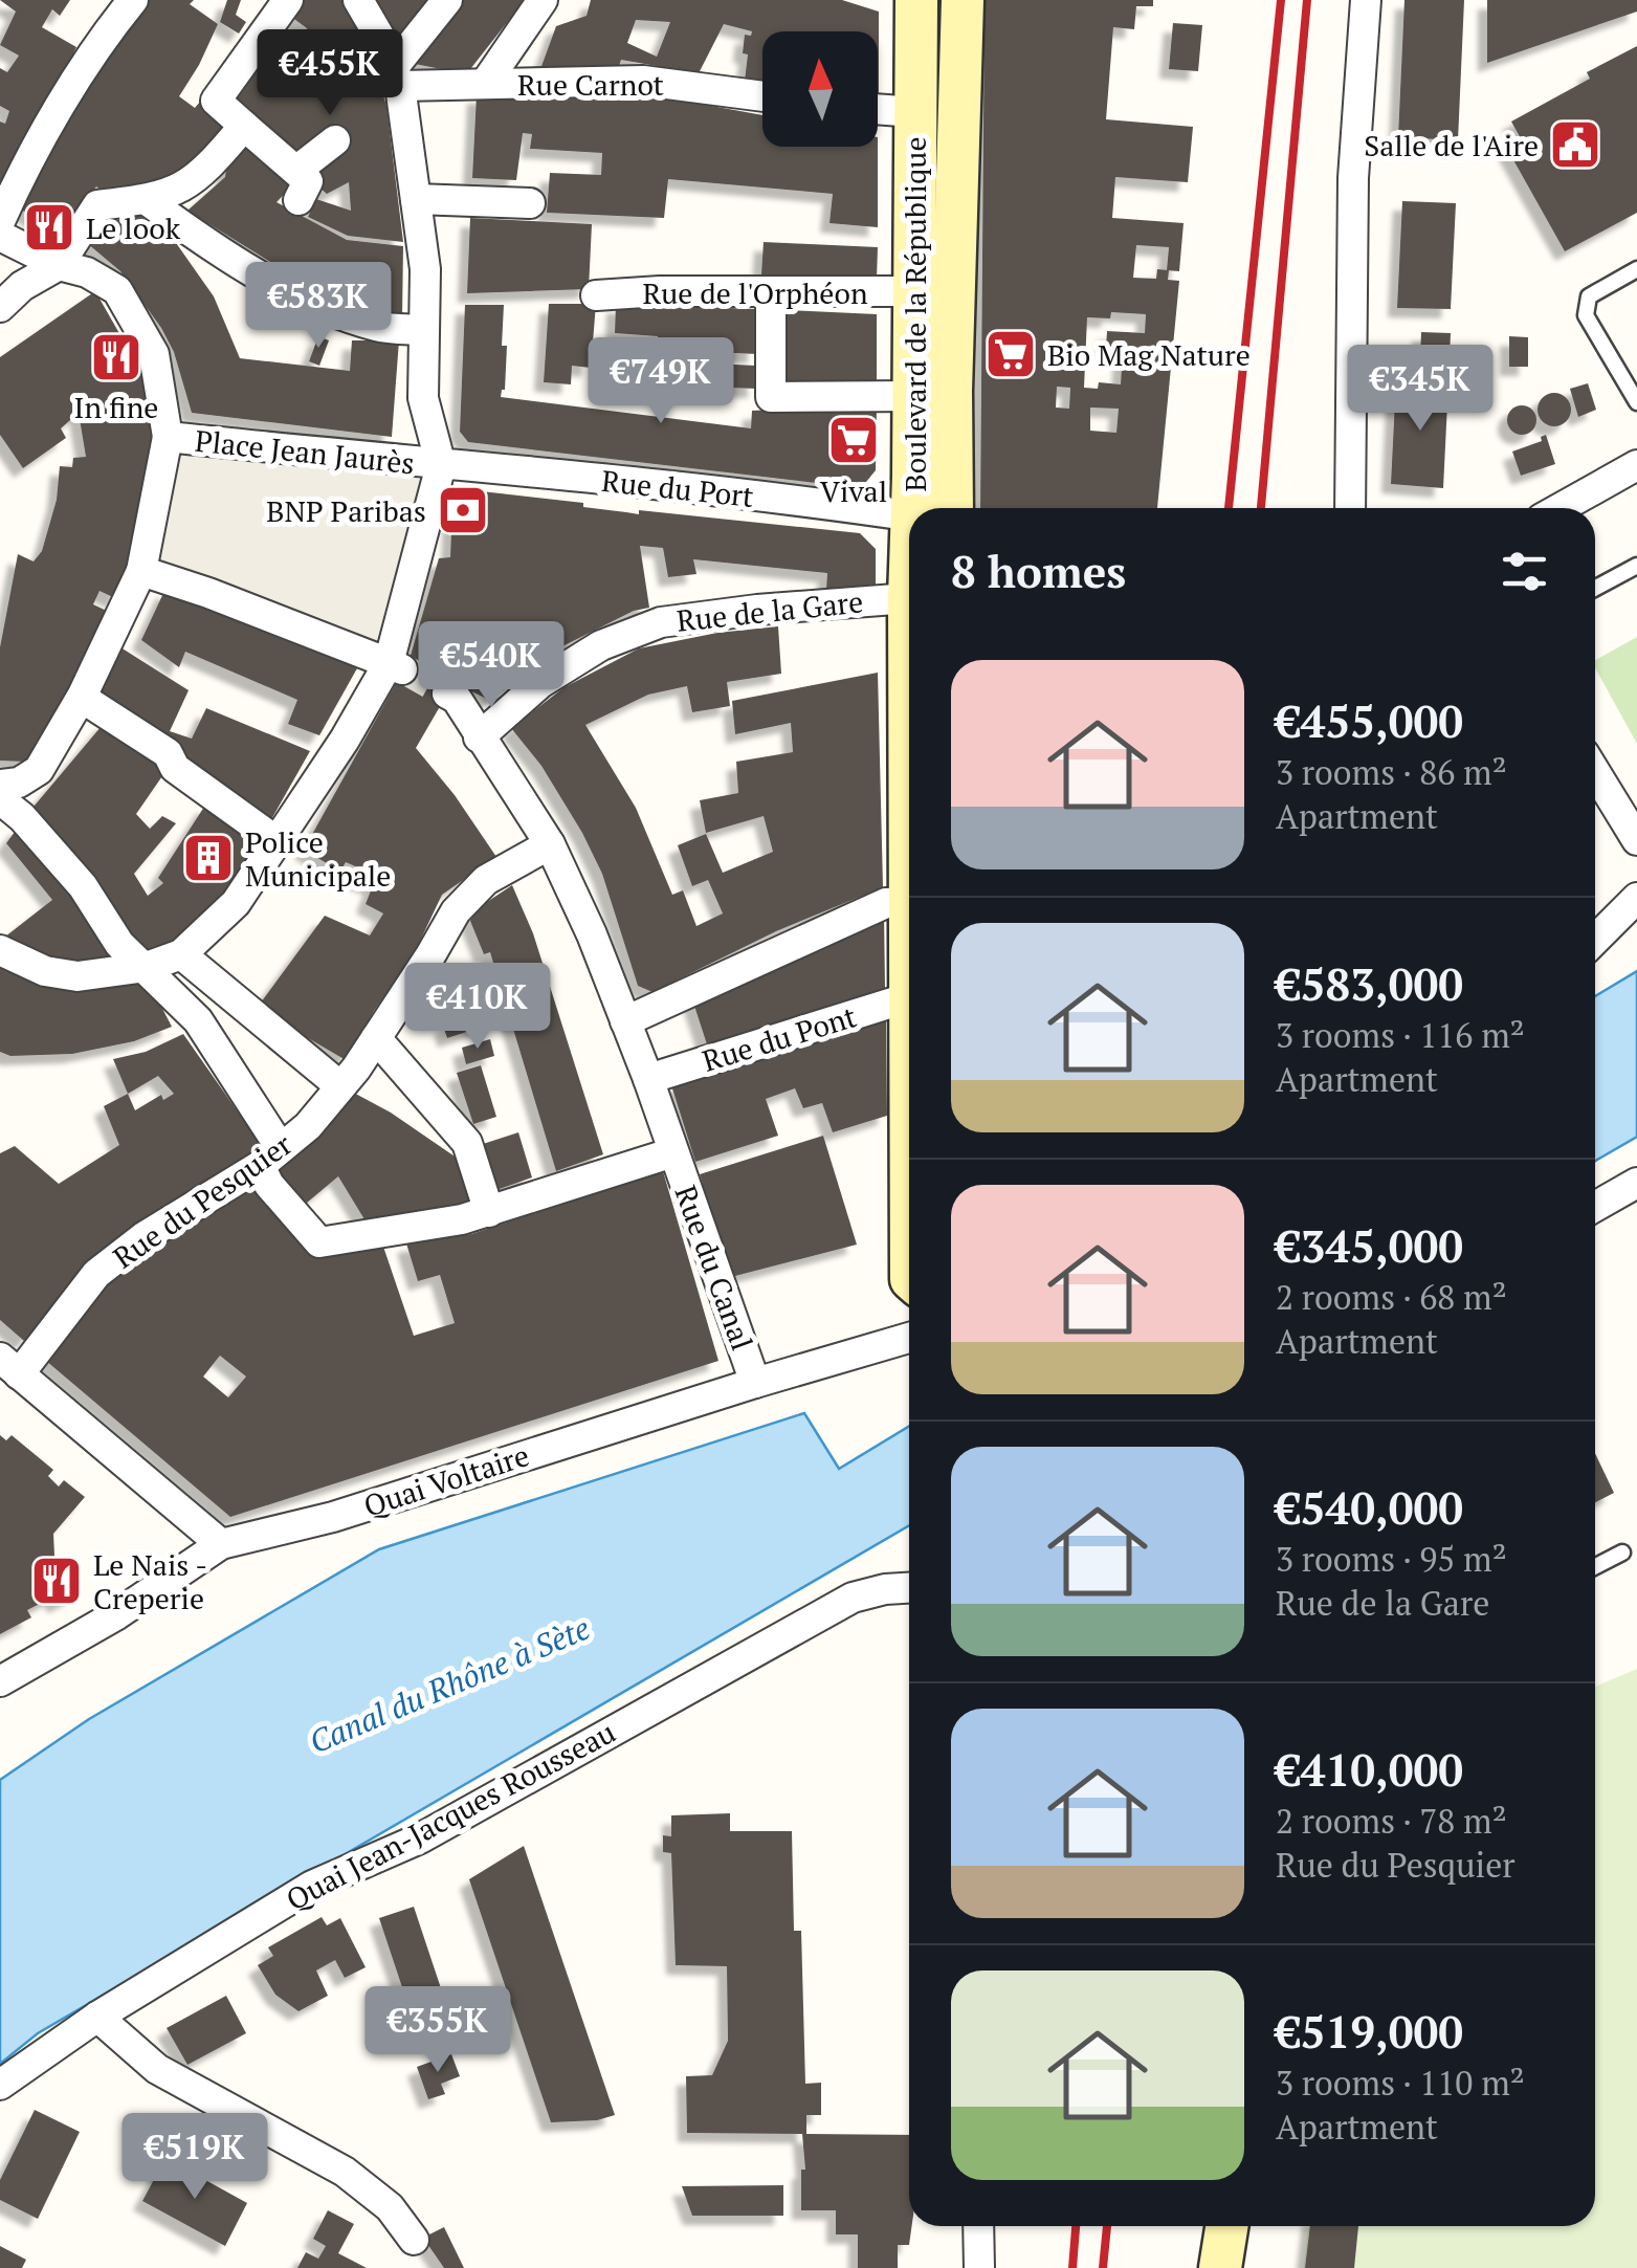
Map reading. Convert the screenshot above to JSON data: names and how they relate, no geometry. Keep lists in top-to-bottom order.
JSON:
{
  "streets": {
    "main road": ["Boulevard de la République"],
    "street": [
      "Rue Carnot",
      "Rue de l'Orphéon",
      "Place Jean Jaurès",
      "Rue du Port",
      "Rue de la Gare",
      "Rue du Pont",
      "Rue du Pesquier",
      "Rue du Canal",
      "Quai Voltaire",
      "Quai Jean-Jacques Rousseau"
    ]
  },
  "crossings": [
    ["Rue de l'Orphéon", "Boulevard de la République"],
    ["Boulevard de la République", "Rue de la Gare"],
    ["Place Jean Jaurès", "Rue du Port"],
    ["Rue de la Gare", "Rue du Canal"],
    ["Rue du Pont", "Rue du Canal"],
    ["Rue du Pesquier", "Rue du Canal"],
    ["Rue du Canal", "Quai Voltaire"]
  ],
  "water": ["Canal du Rhône à Sète"],
  "places": {
    "public building": ["Salle de l'Aire"],
    "restaurant": ["Le look", "In fine", "Le Nais - Creperie"],
    "supermarket": ["Bio Mag Nature", "Vival"],
    "bank": ["BNP Paribas"],
    "building": ["Police Municipale"]
  },
  "north": "top",
  "page": {
    "price": [
      "€455K",
      "€583K",
      "€749K",
      "€345K",
      "€540K",
      "€410K",
      "€355K",
      "€519K"
    ],
    "heading": "8 homes",
    "list": [
      {
        "name": "€455,000",
        "note": "3 rooms · 86 m² · Apartment"
      },
      {
        "name": "€583,000",
        "note": "3 rooms · 116 m² · Apartment"
      },
      {
        "name": "€345,000",
        "note": "2 rooms · 68 m² · Apartment"
      },
      {
        "name": "€540,000",
        "note": "3 rooms · 95 m² · Rue de la Gare"
      },
      {
        "name": "€410,000",
        "note": "2 rooms · 78 m² · Rue du Pesquier"
      },
      {
        "name": "€519,000",
        "note": "3 rooms · 110 m² · Apartment"
      }
    ]
  }
}
